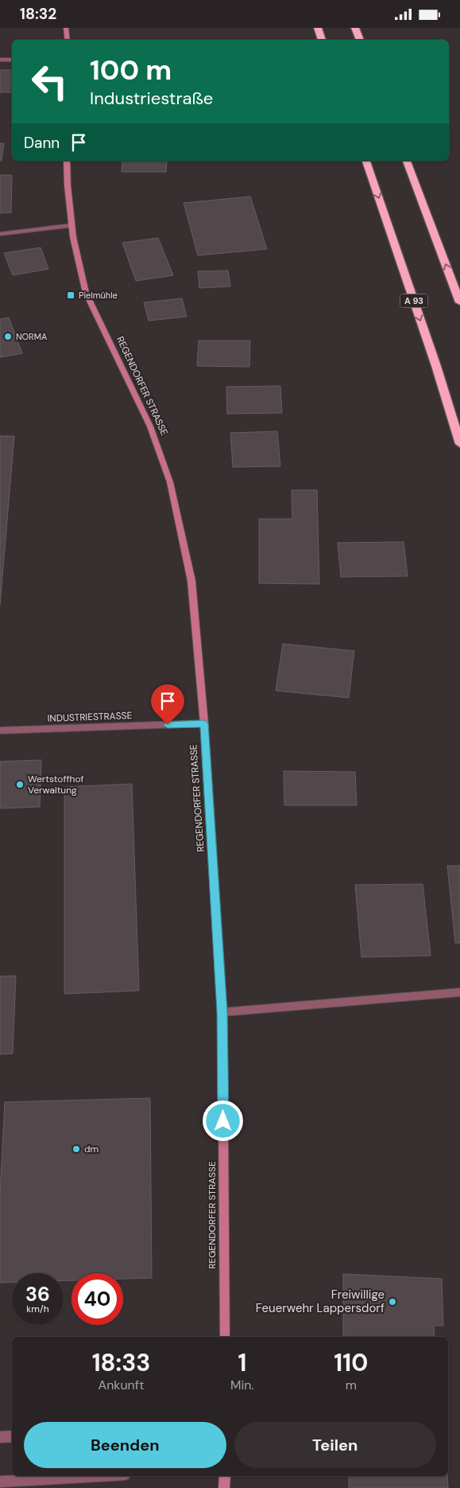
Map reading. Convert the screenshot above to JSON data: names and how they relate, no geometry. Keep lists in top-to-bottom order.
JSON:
{
  "streets": {
    "highway": ["A 93"],
    "street": ["REGENDORFER STRASSE", "INDUSTRIESTRASSE"]
  },
  "crossings": [
    ["REGENDORFER STRASSE", "INDUSTRIESTRASSE"]
  ],
  "places": {
    "transit": ["Pielmühle"],
    "other": [
      "NORMA",
      "Wertstoffhof Verwaltung",
      "dm",
      "Freiwillige Feuerwehr Lappersdorf"
    ]
  },
  "page": {
    "status": "18:32",
    "turn": ["100 m", "Industriestraße"],
    "then": "Dann",
    "speed": "36 km/h",
    "limit": "40",
    "eta": [
      "18:33",
      "Ankunft",
      "1",
      "Min.",
      "110",
      "m"
    ],
    "buttons": ["Beenden", "Teilen"]
  }
}
